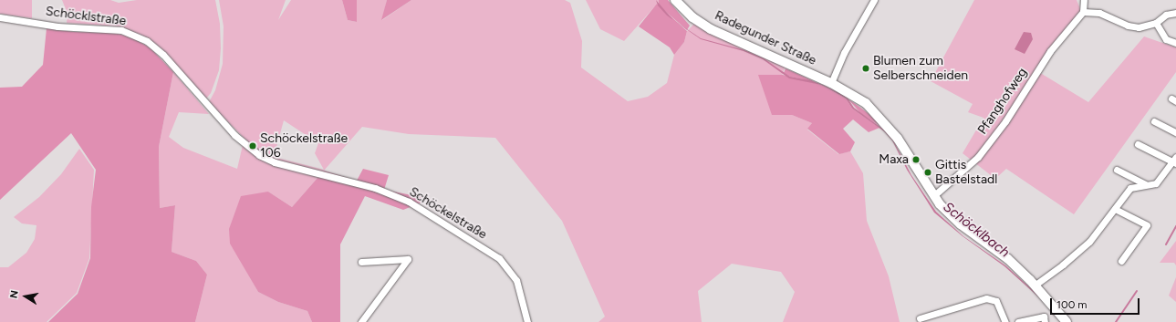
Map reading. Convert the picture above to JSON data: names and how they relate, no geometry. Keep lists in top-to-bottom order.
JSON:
{
  "streets": {
    "main road": ["Radegunder Straße"],
    "street": ["Schöcklstraße", "Pfanghofweg", "Schöckelstraße"]
  },
  "crossings": [
    ["Schöcklstraße", "Schöckelstraße"],
    ["Radegunder Straße", "Pfanghofweg"]
  ],
  "water": ["Schöcklbach"],
  "places": [
    "Blumen zum Selberschneiden",
    "Schöckelstraße 106",
    "Maxa",
    "Gittis Bastelstadl"
  ],
  "scale_bar": "100 m",
  "north": "left"
}
